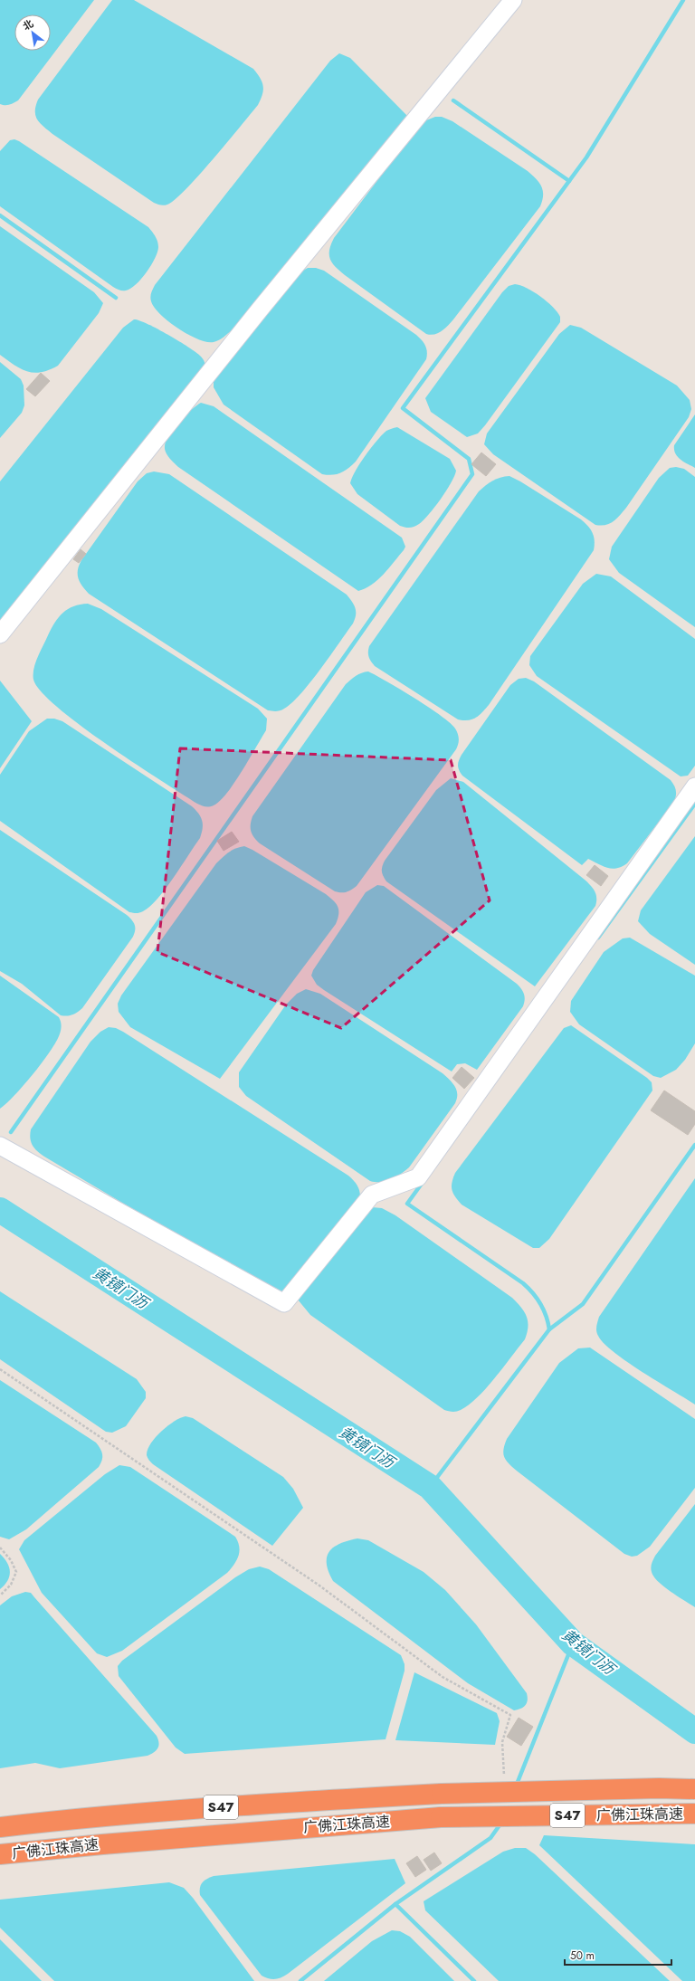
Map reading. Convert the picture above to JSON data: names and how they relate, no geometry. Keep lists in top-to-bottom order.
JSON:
{
  "streets": {
    "highway": ["S47", "广佛江珠高速"]
  },
  "water": ["黄镜门沥"],
  "scale_bar": "50 m",
  "north": "top left"
}
